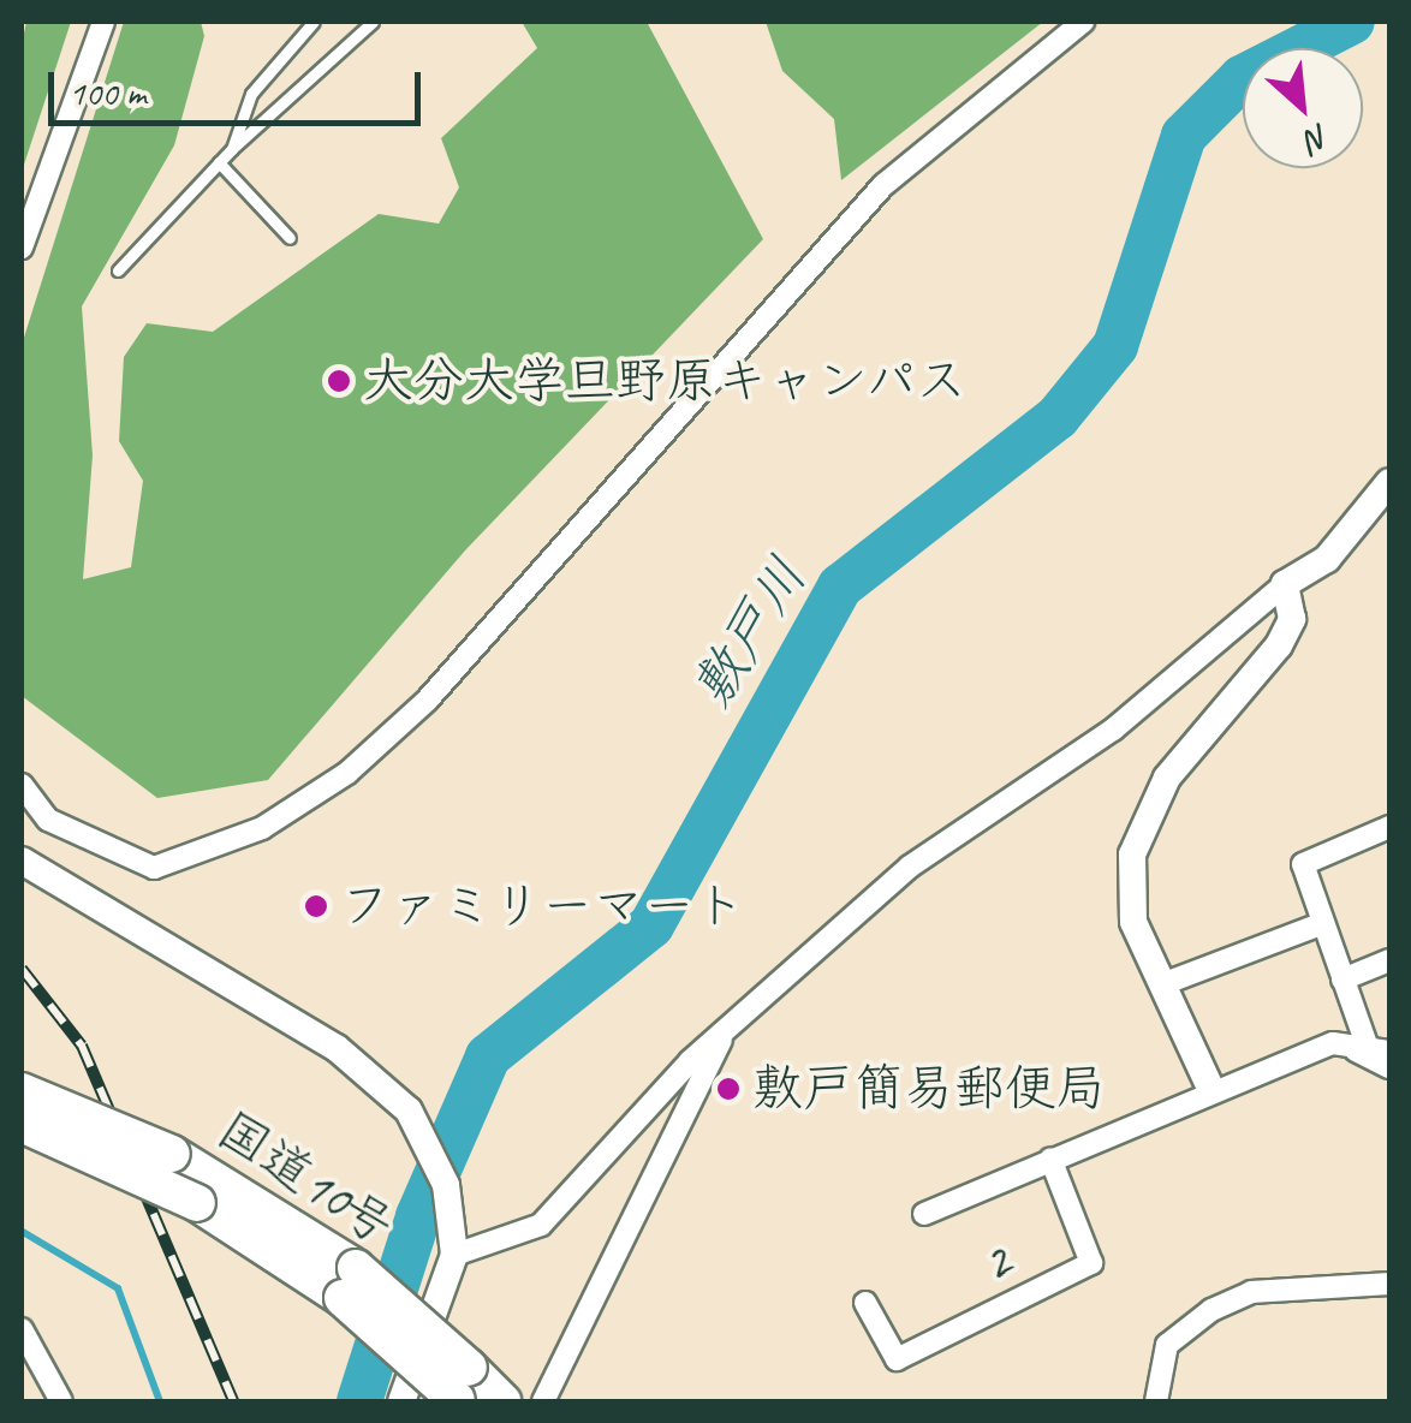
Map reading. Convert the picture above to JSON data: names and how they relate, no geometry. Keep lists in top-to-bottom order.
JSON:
{
  "streets": {
    "highway": ["国道10号"],
    "street": ["2"]
  },
  "water": ["敷戸川"],
  "places": ["大分大学旦野原キャンパス", "ファミリーマート", "敷戸簡易郵便局"],
  "scale_bar": "100 m",
  "north": "bottom right"
}
